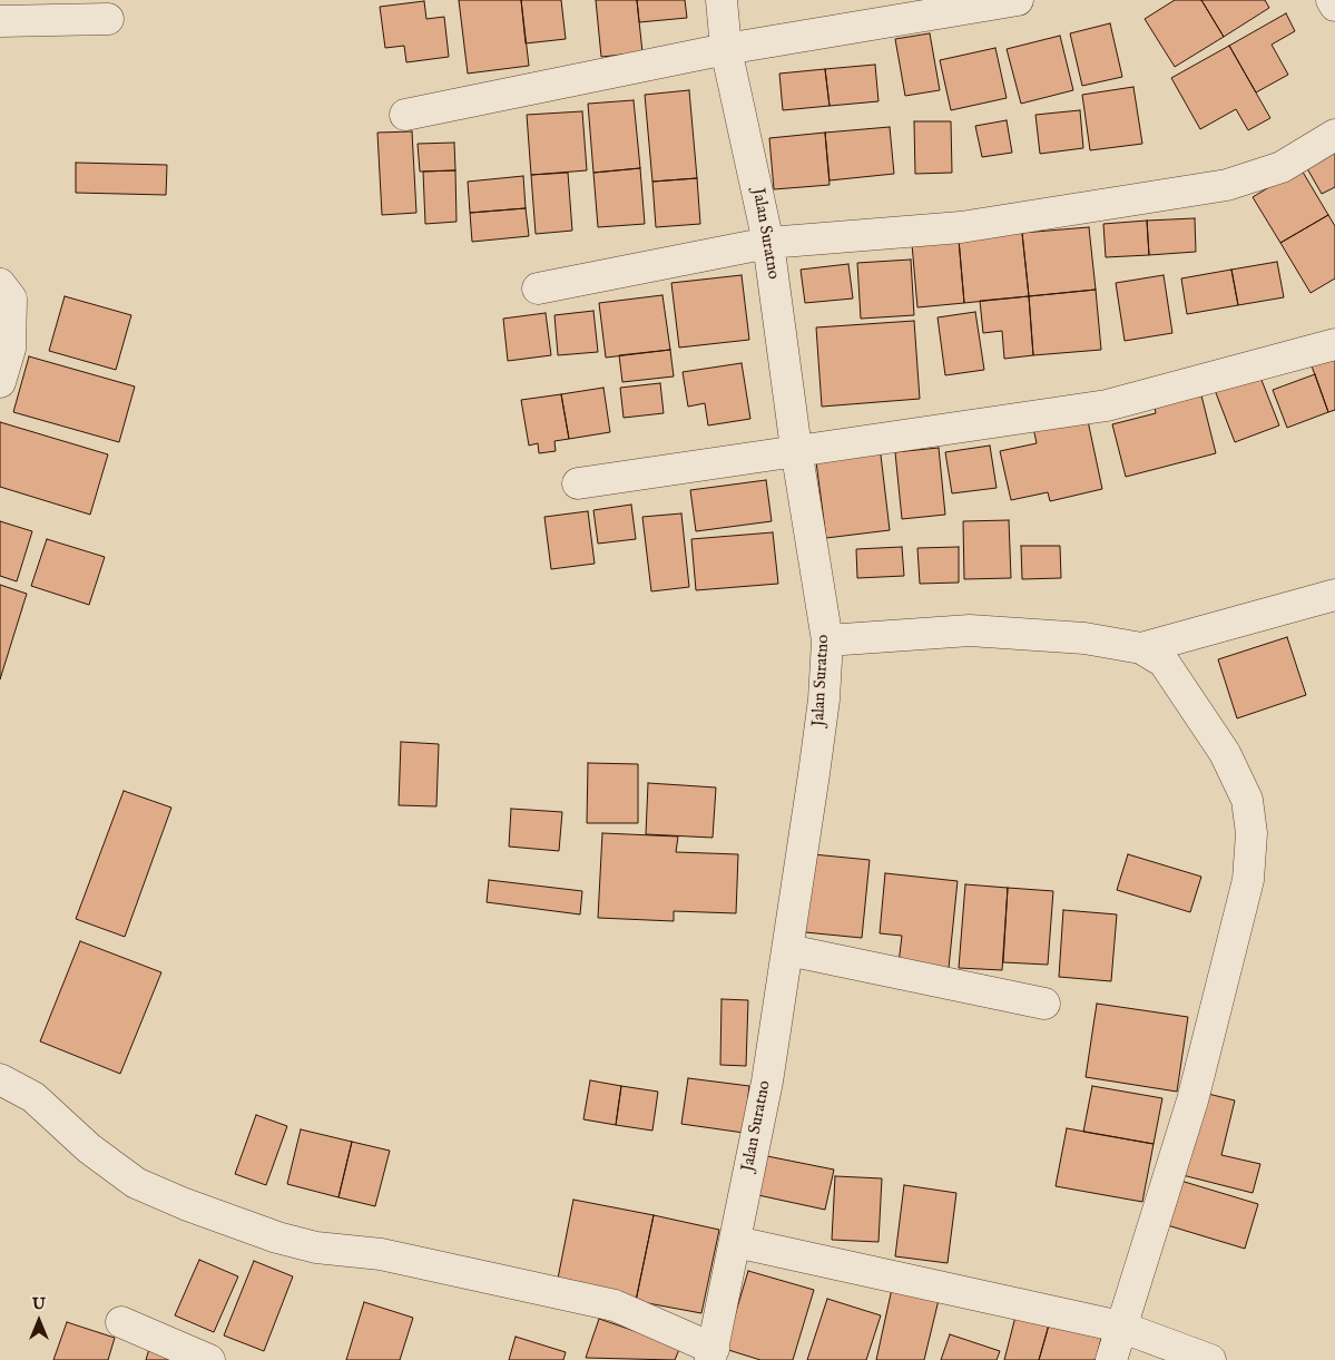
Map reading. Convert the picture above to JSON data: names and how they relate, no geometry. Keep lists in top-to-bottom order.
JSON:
{
  "streets": {
    "street": ["Jalan Suratno"]
  },
  "north": "top"
}
